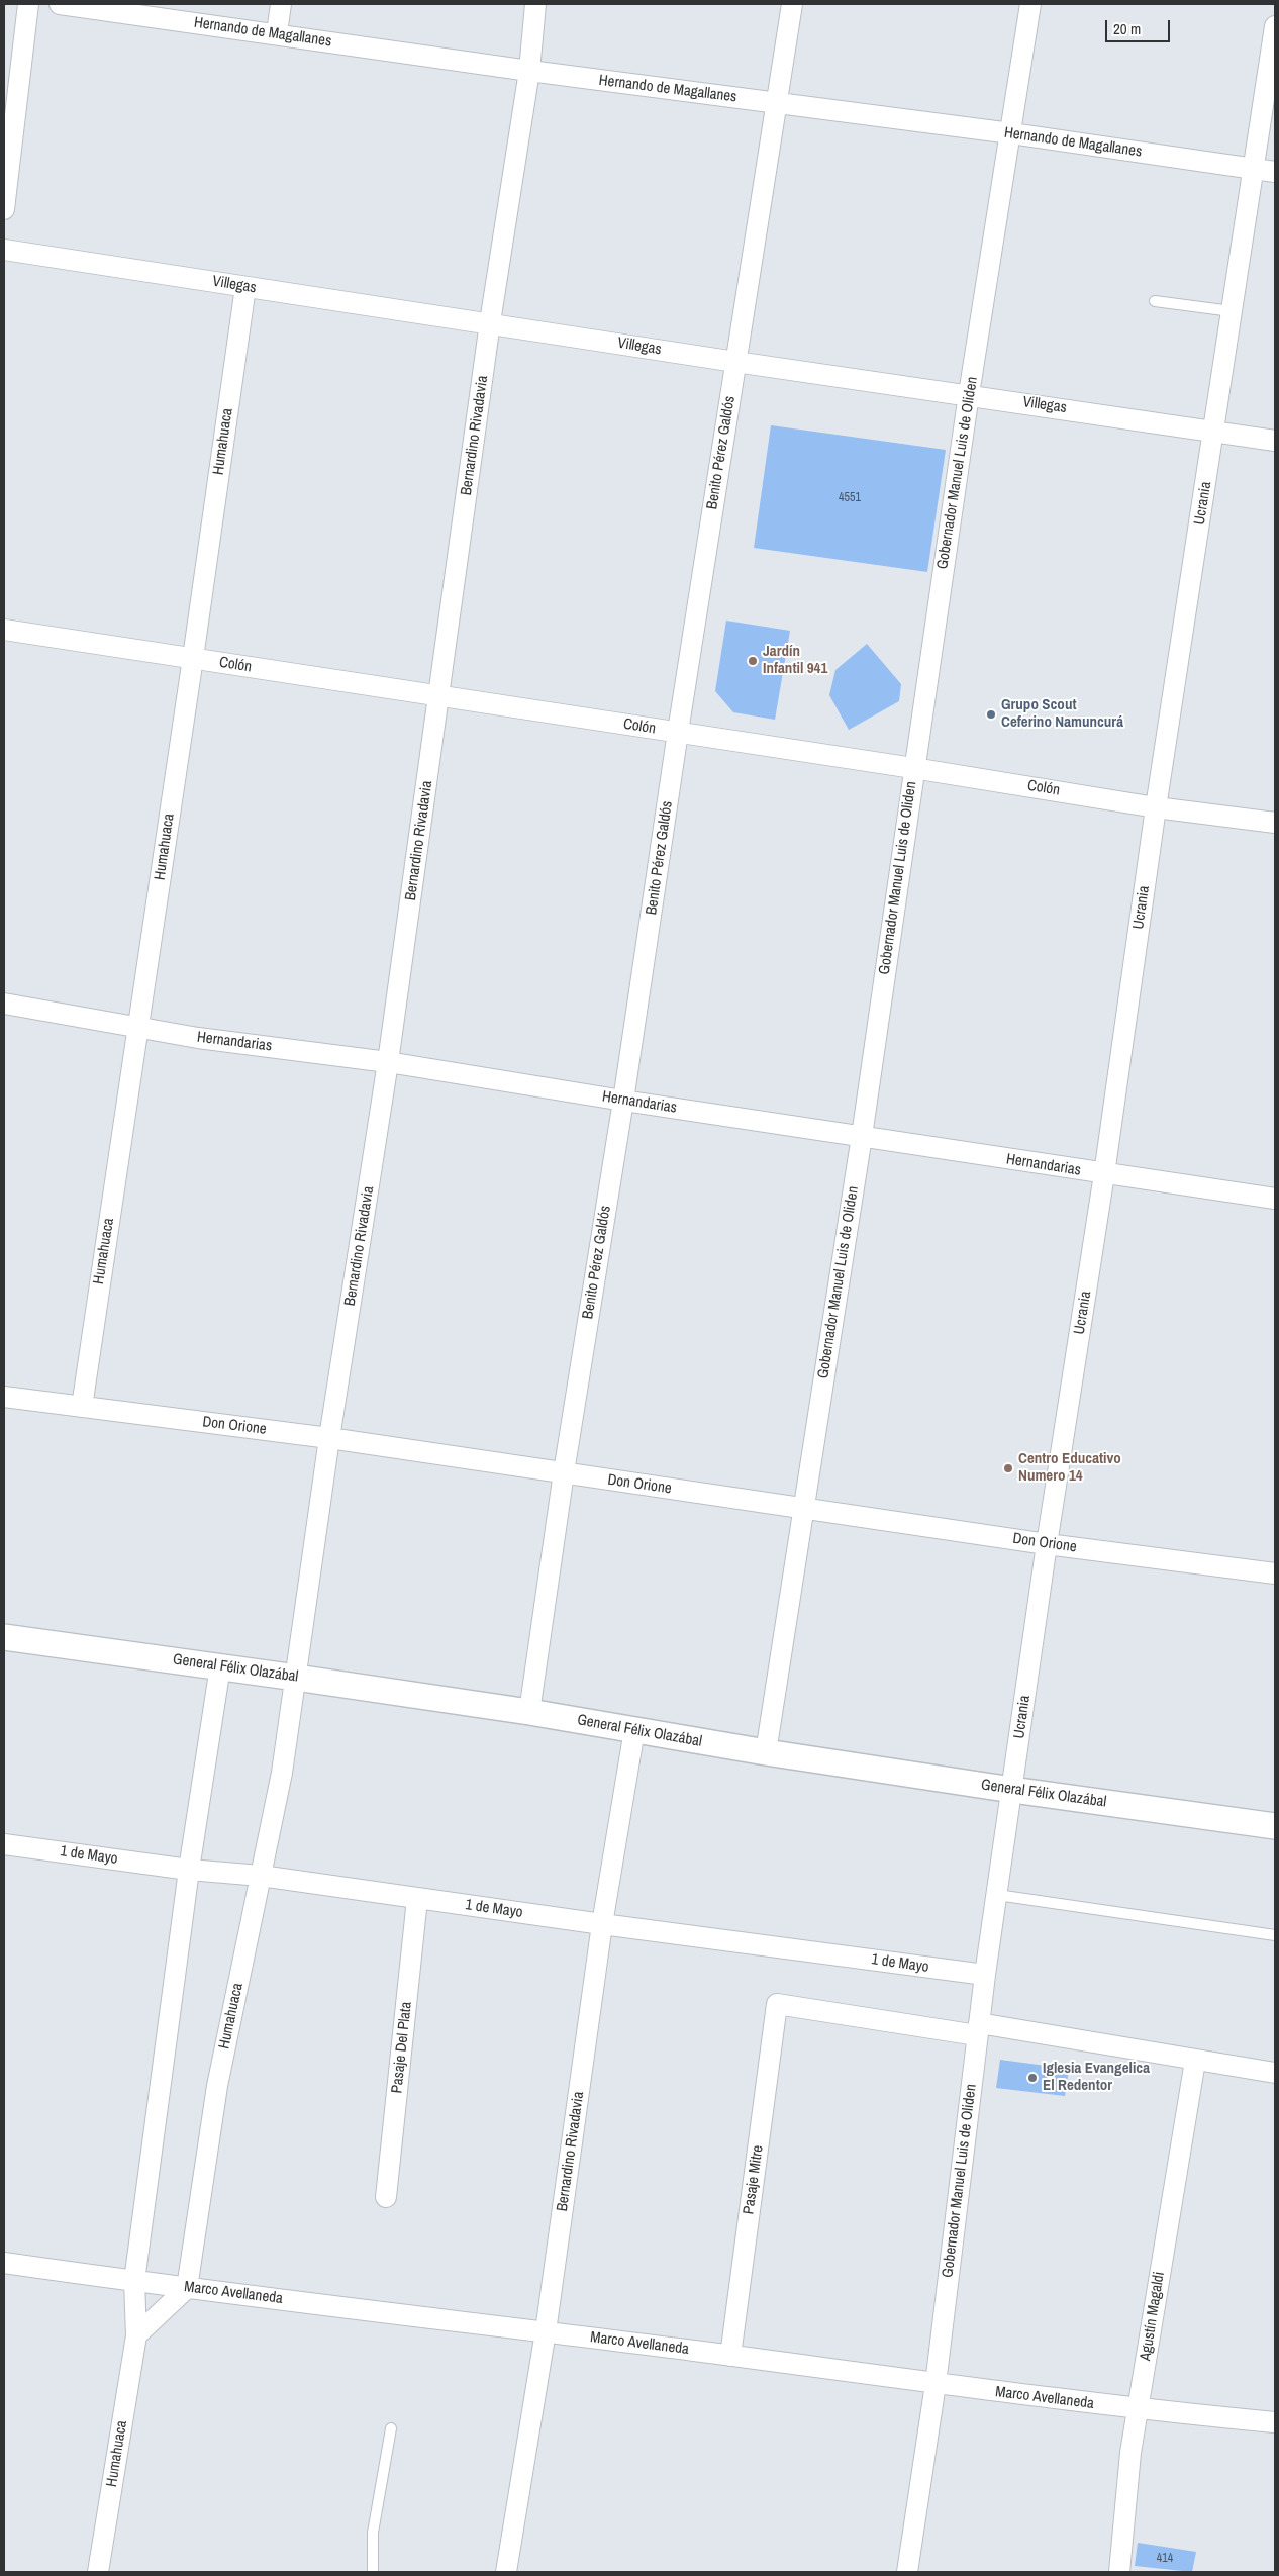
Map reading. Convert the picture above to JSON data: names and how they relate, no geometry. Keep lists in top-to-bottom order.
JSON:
{
  "streets": {
    "street": [
      "Hernando de Magallanes",
      "Villegas",
      "Bernardino Rivadavia",
      "Humahuaca",
      "Benito Pérez Galdós",
      "Gobernador Manuel Luis de Oliden",
      "Ucrania",
      "Colón",
      "Hernandarias",
      "Don Orione",
      "General Félix Olazábal",
      "1 de Mayo",
      "Pasaje Del Plata",
      "Pasaje Mitre",
      "Marco Avellaneda",
      "Agustín Magaldi"
    ]
  },
  "crossings": [
    ["Hernando de Magallanes", "Bernardino Rivadavia"],
    ["Hernando de Magallanes", "Benito Pérez Galdós"],
    ["Hernando de Magallanes", "Gobernador Manuel Luis de Oliden"],
    ["Hernando de Magallanes", "Ucrania"],
    ["Villegas", "Bernardino Rivadavia"],
    ["Villegas", "Humahuaca"],
    ["Villegas", "Benito Pérez Galdós"],
    ["Villegas", "Gobernador Manuel Luis de Oliden"],
    ["Villegas", "Ucrania"],
    ["Bernardino Rivadavia", "Humahuaca"],
    ["Bernardino Rivadavia", "Colón"],
    ["Bernardino Rivadavia", "Hernandarias"],
    ["Bernardino Rivadavia", "Don Orione"],
    ["Bernardino Rivadavia", "General Félix Olazábal"],
    ["Bernardino Rivadavia", "1 de Mayo"],
    ["Bernardino Rivadavia", "Marco Avellaneda"],
    ["Humahuaca", "Colón"],
    ["Humahuaca", "Hernandarias"],
    ["Humahuaca", "Don Orione"],
    ["Humahuaca", "General Félix Olazábal"],
    ["Humahuaca", "1 de Mayo"],
    ["Humahuaca", "Marco Avellaneda"],
    ["Benito Pérez Galdós", "Colón"],
    ["Benito Pérez Galdós", "Hernandarias"],
    ["Benito Pérez Galdós", "Don Orione"],
    ["Benito Pérez Galdós", "General Félix Olazábal"],
    ["Gobernador Manuel Luis de Oliden", "Ucrania"],
    ["Gobernador Manuel Luis de Oliden", "Colón"],
    ["Gobernador Manuel Luis de Oliden", "Hernandarias"],
    ["Gobernador Manuel Luis de Oliden", "Don Orione"],
    ["Gobernador Manuel Luis de Oliden", "General Félix Olazábal"],
    ["Gobernador Manuel Luis de Oliden", "1 de Mayo"],
    ["Gobernador Manuel Luis de Oliden", "Pasaje Mitre"],
    ["Gobernador Manuel Luis de Oliden", "Marco Avellaneda"],
    ["Ucrania", "Colón"],
    ["Ucrania", "Hernandarias"],
    ["Ucrania", "Don Orione"],
    ["Ucrania", "General Félix Olazábal"],
    ["1 de Mayo", "Pasaje Del Plata"],
    ["Pasaje Mitre", "Marco Avellaneda"],
    ["Marco Avellaneda", "Agustín Magaldi"]
  ],
  "places": [
    "Jardín Infantil 941",
    "Grupo Scout Ceferino Namuncurá",
    "Centro Educativo Numero 14",
    "Iglesia Evangelica El Redentor"
  ],
  "house_numbers": ["4551", "414"],
  "scale_bar": "20 m"
}
